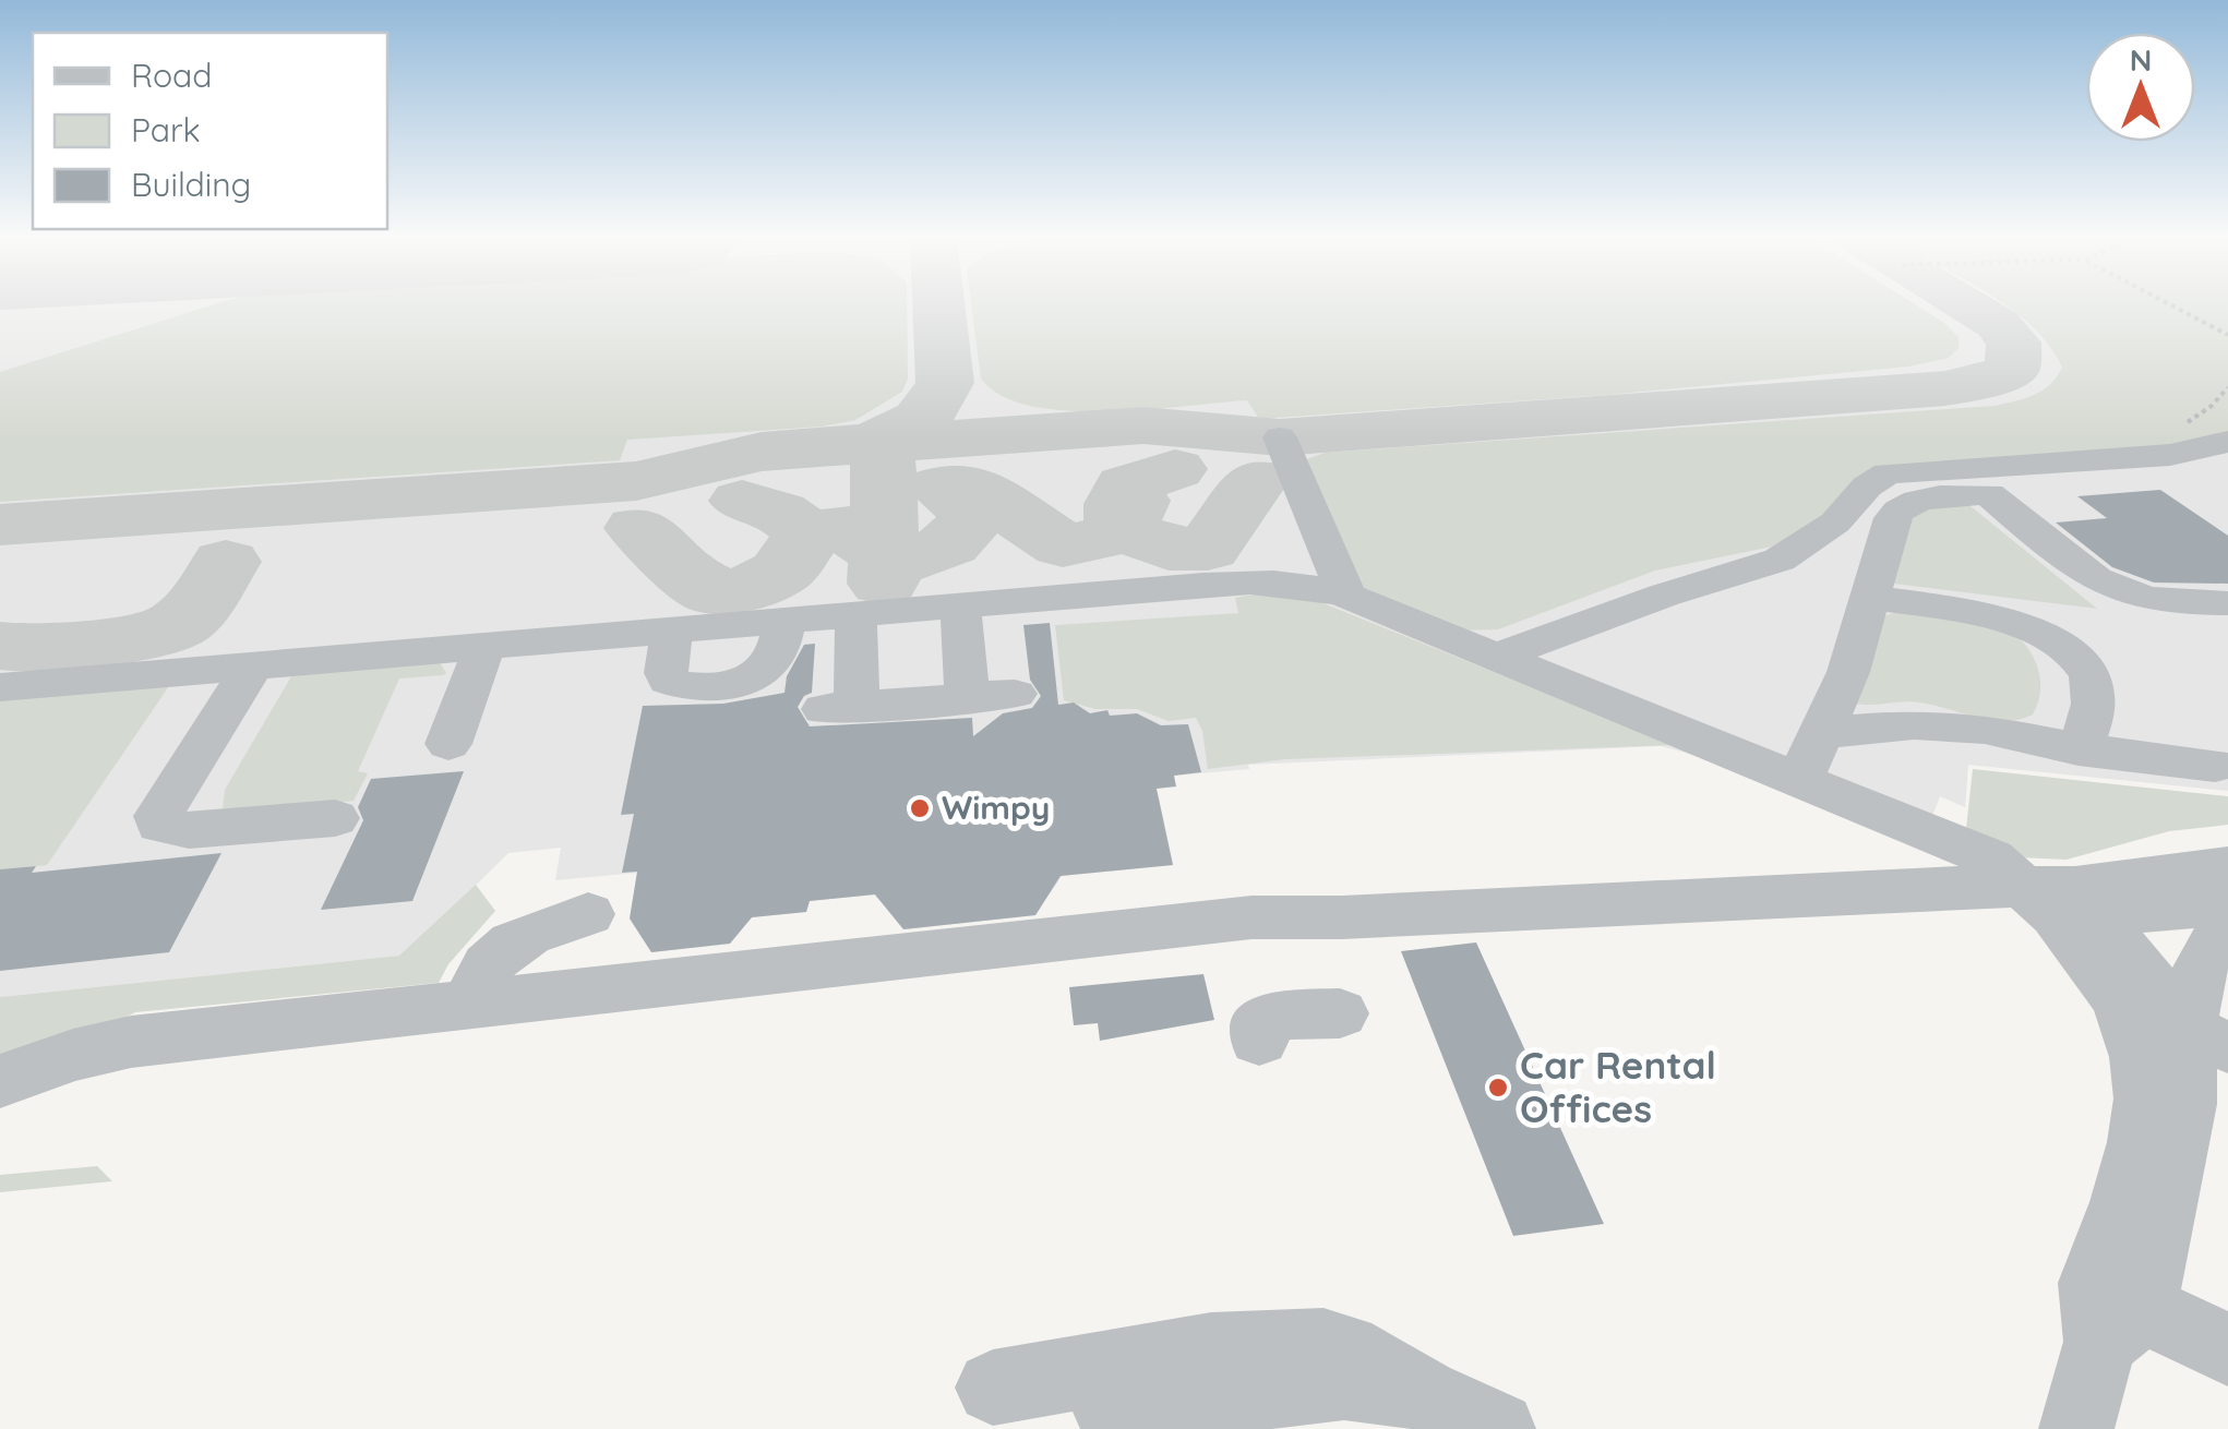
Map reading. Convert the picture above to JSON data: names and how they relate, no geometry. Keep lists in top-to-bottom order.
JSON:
{
  "places": ["Wimpy", "Car Rental Offices"],
  "legend": ["Road", "Park", "Building"],
  "north": "top"
}
